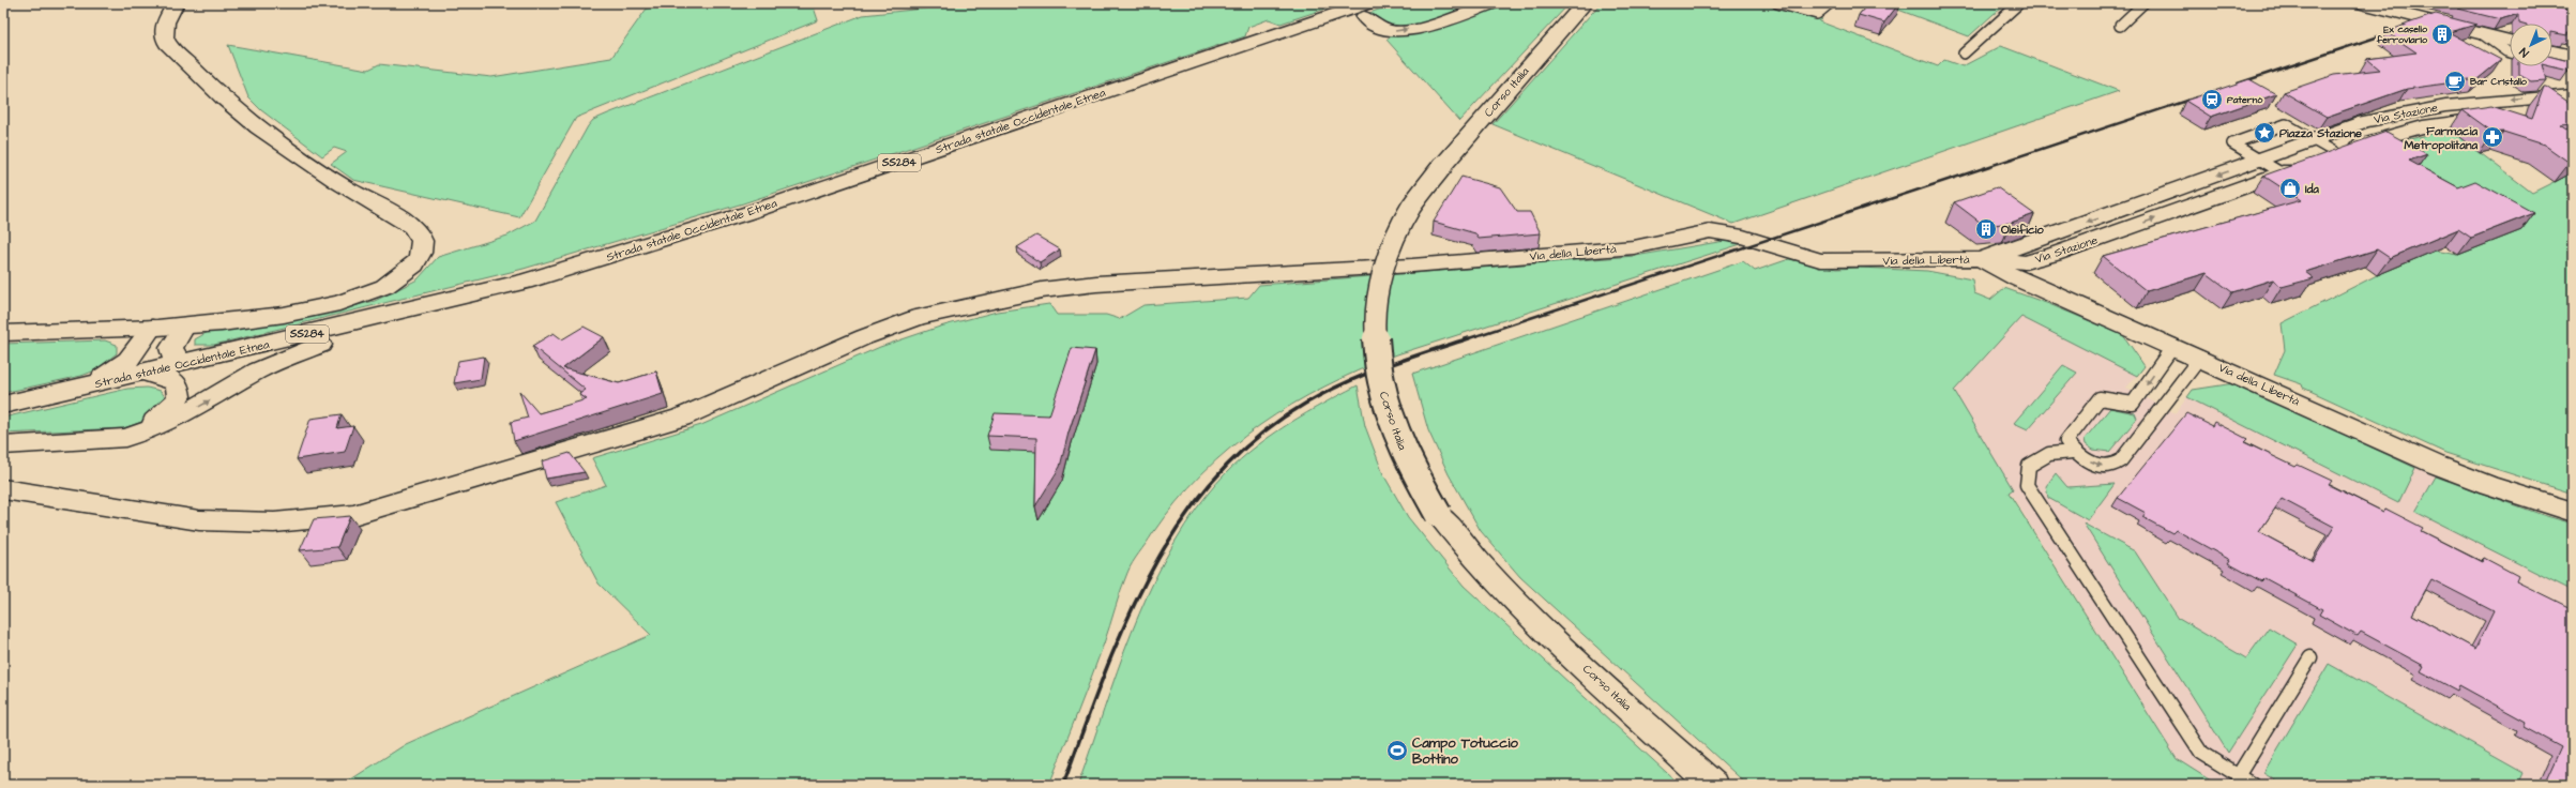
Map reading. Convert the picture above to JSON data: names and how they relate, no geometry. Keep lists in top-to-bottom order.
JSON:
{
  "streets": {
    "street": [
      "Corso Italia",
      "Via Stazione",
      "Strada statale Occidentale Etnea",
      "SS284",
      "Via della Libertà"
    ]
  },
  "crossings": [
    ["Via Stazione", "Via della Libertà"]
  ],
  "places": {
    "building": ["Ex casello ferroviario", "Oleificio"],
    "cafe": ["Bar Cristallo"],
    "station": ["Paternò"],
    "place": ["Piazza Stazione"],
    "pharmacy": ["Farmacia Metropolitana"],
    "shop": ["Ida"],
    "sports": ["Campo Totuccio Bottino"]
  },
  "north": "bottom left"
}
